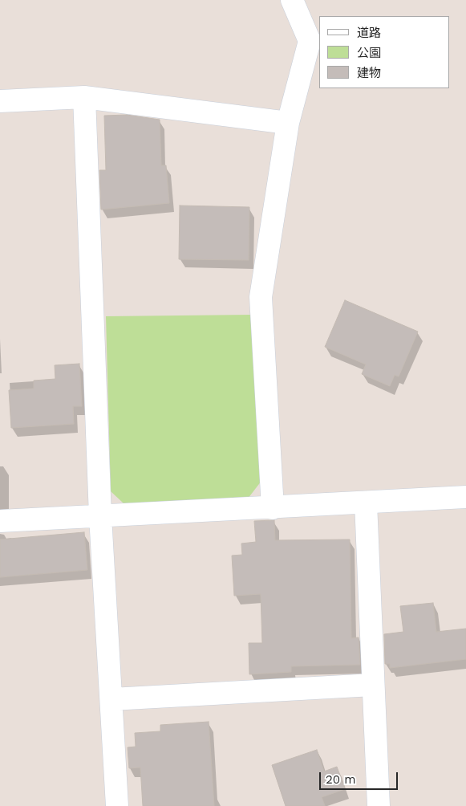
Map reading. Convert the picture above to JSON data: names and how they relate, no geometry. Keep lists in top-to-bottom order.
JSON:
{
  "legend": ["道路", "公園", "建物"],
  "scale_bar": "20 m"
}
